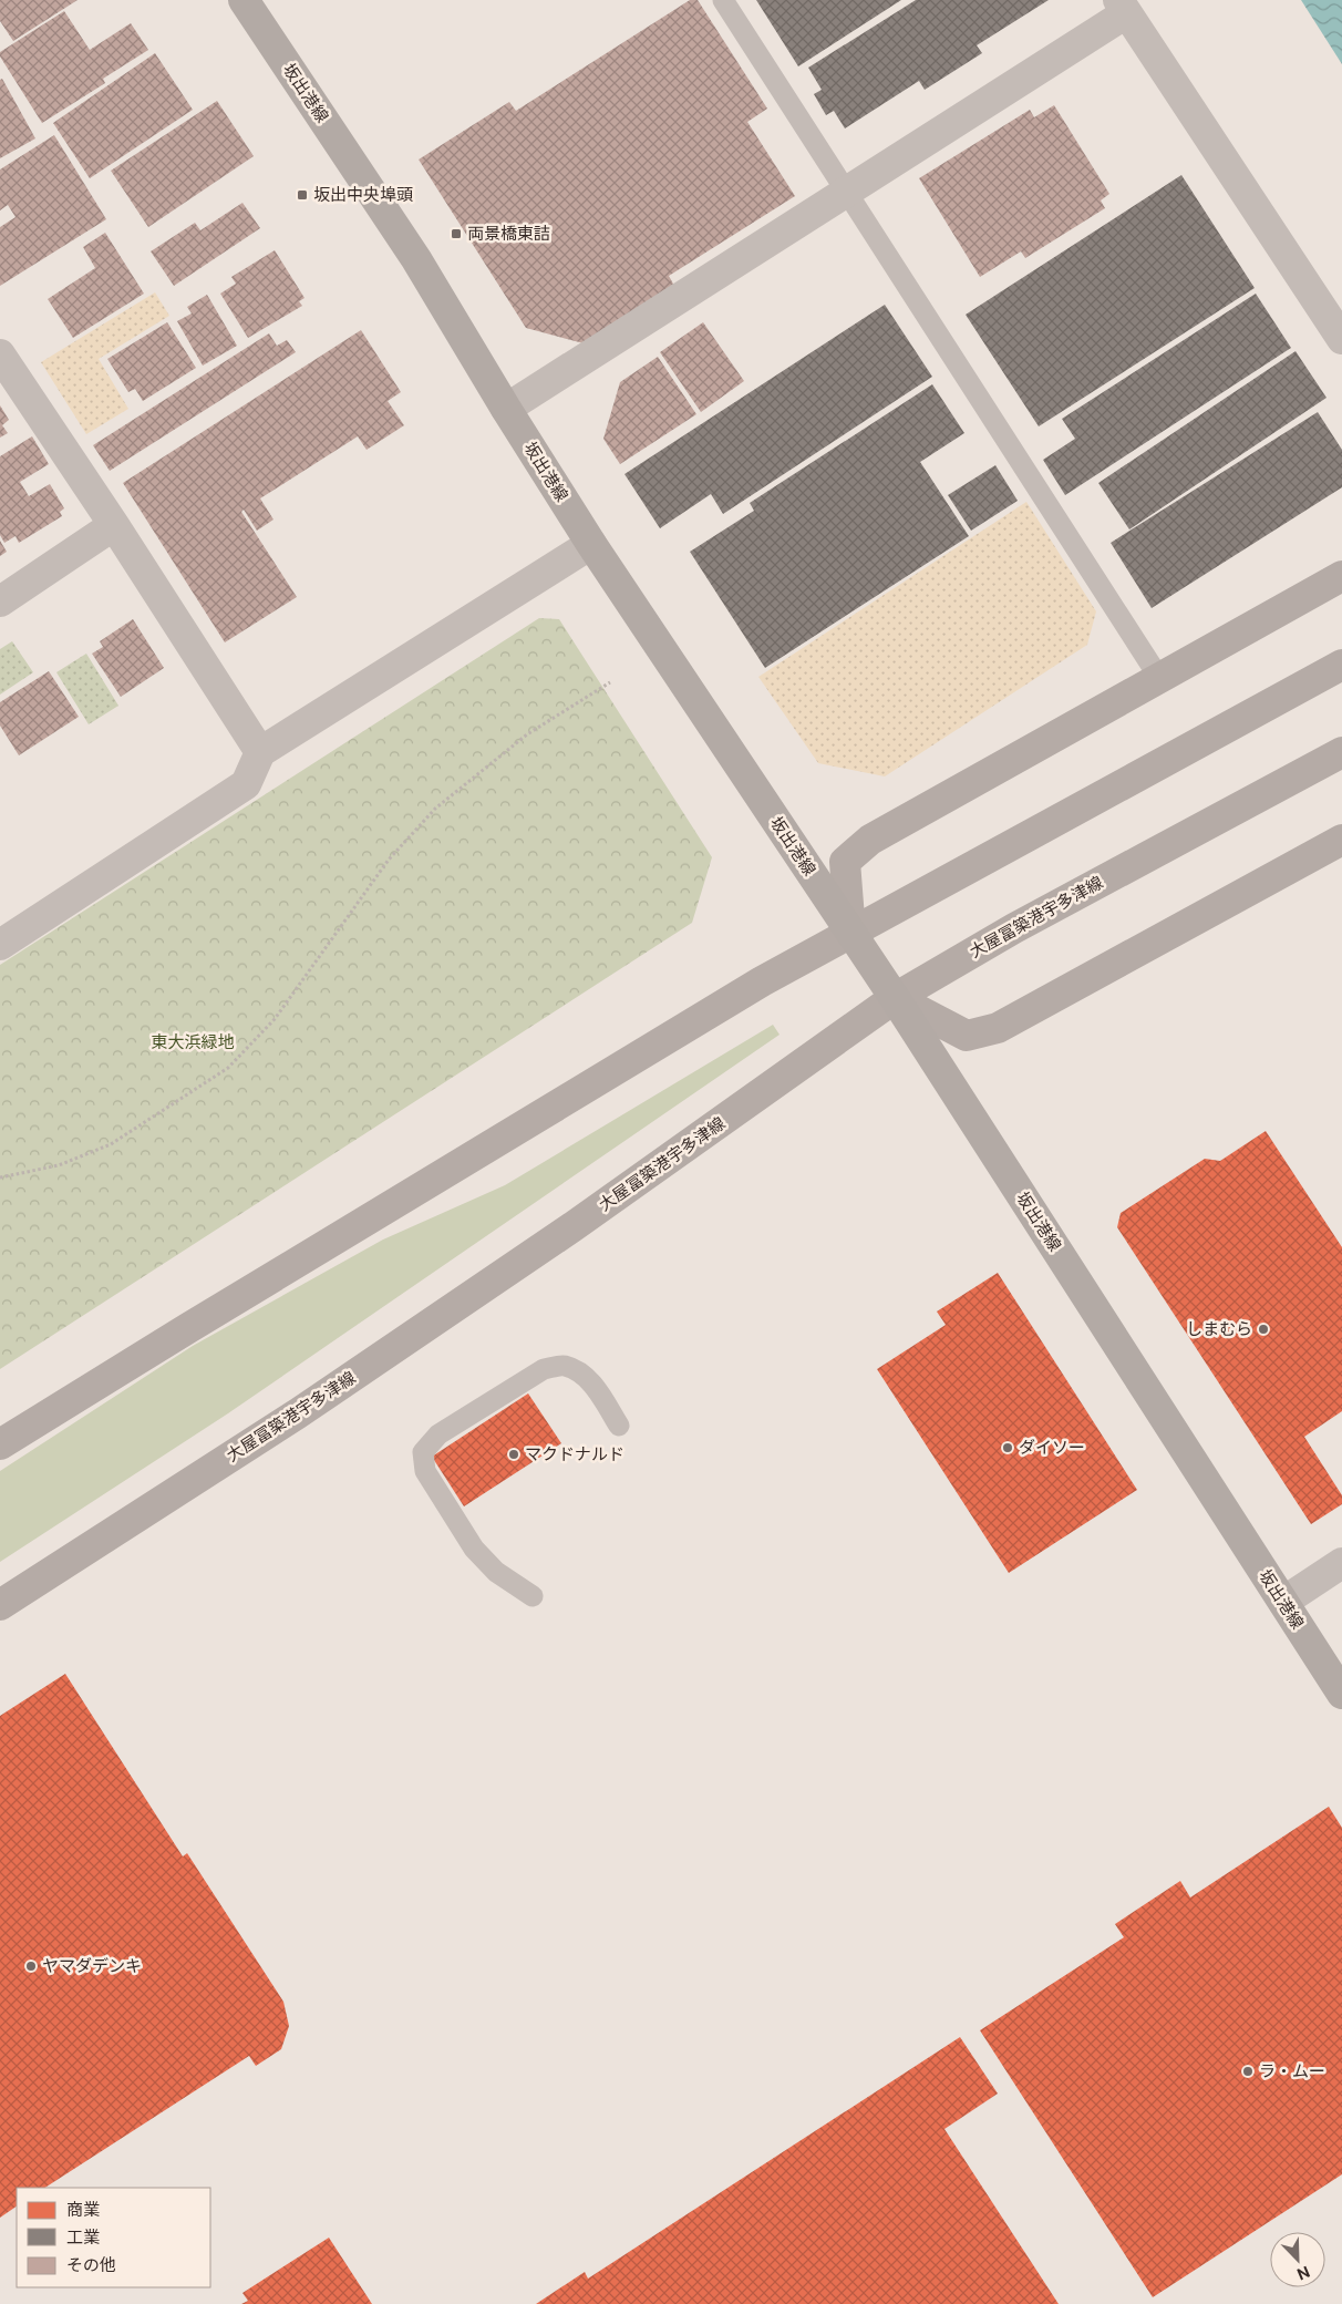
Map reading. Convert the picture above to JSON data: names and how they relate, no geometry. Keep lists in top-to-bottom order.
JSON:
{
  "streets": {
    "main road": ["坂出港線", "大屋冨築港宇多津線"]
  },
  "crossings": [
    ["坂出港線", "大屋冨築港宇多津線"]
  ],
  "parks": ["東大浜緑地"],
  "places": {
    "transit": ["坂出中央埠頭", "両景橋東詰"],
    "other": [
      "しまむら",
      "ダイソー",
      "マクドナルド",
      "ヤマダデンキ",
      "ラ・ムー"
    ]
  },
  "legend": ["商業", "工業", "その他"],
  "north": "bottom right"
}
